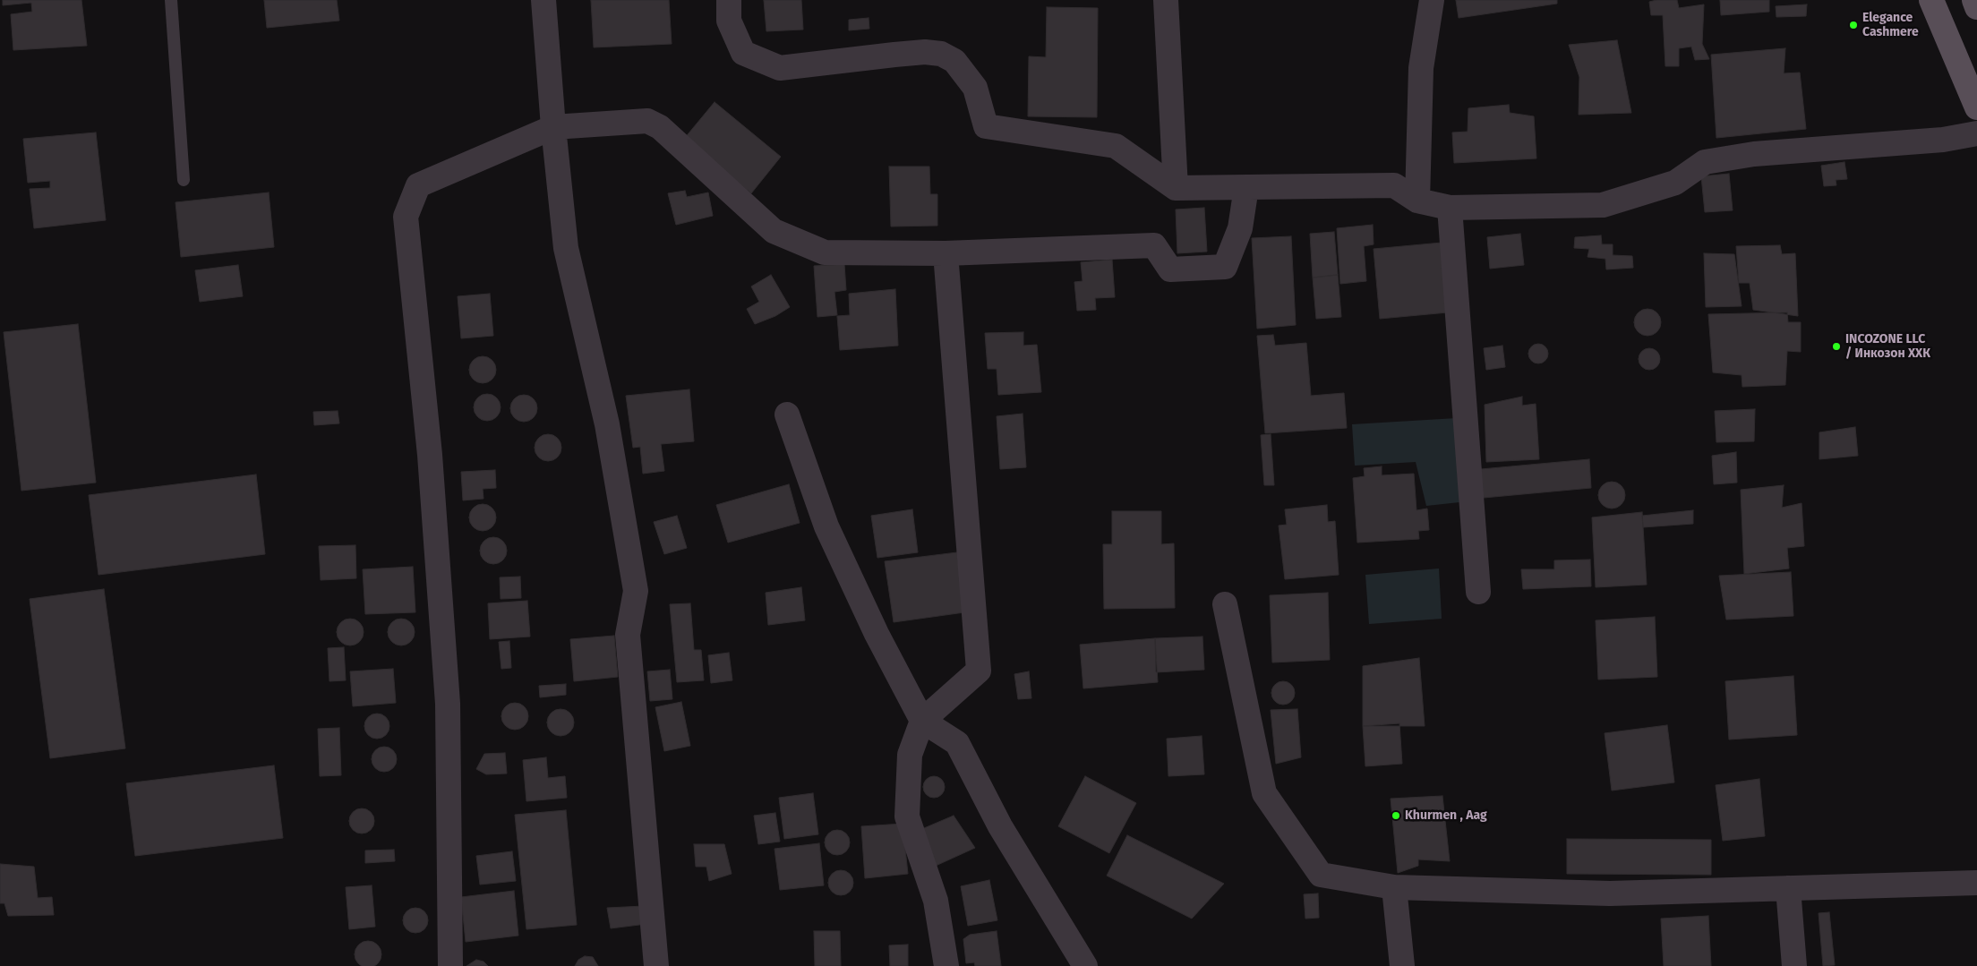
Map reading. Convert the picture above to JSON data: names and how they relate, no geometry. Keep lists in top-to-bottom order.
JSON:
{
  "places": ["Elegance Cashmere", "INCOZONE LLC / Инкозон ХХК", "Khurmen , Aag"]
}
